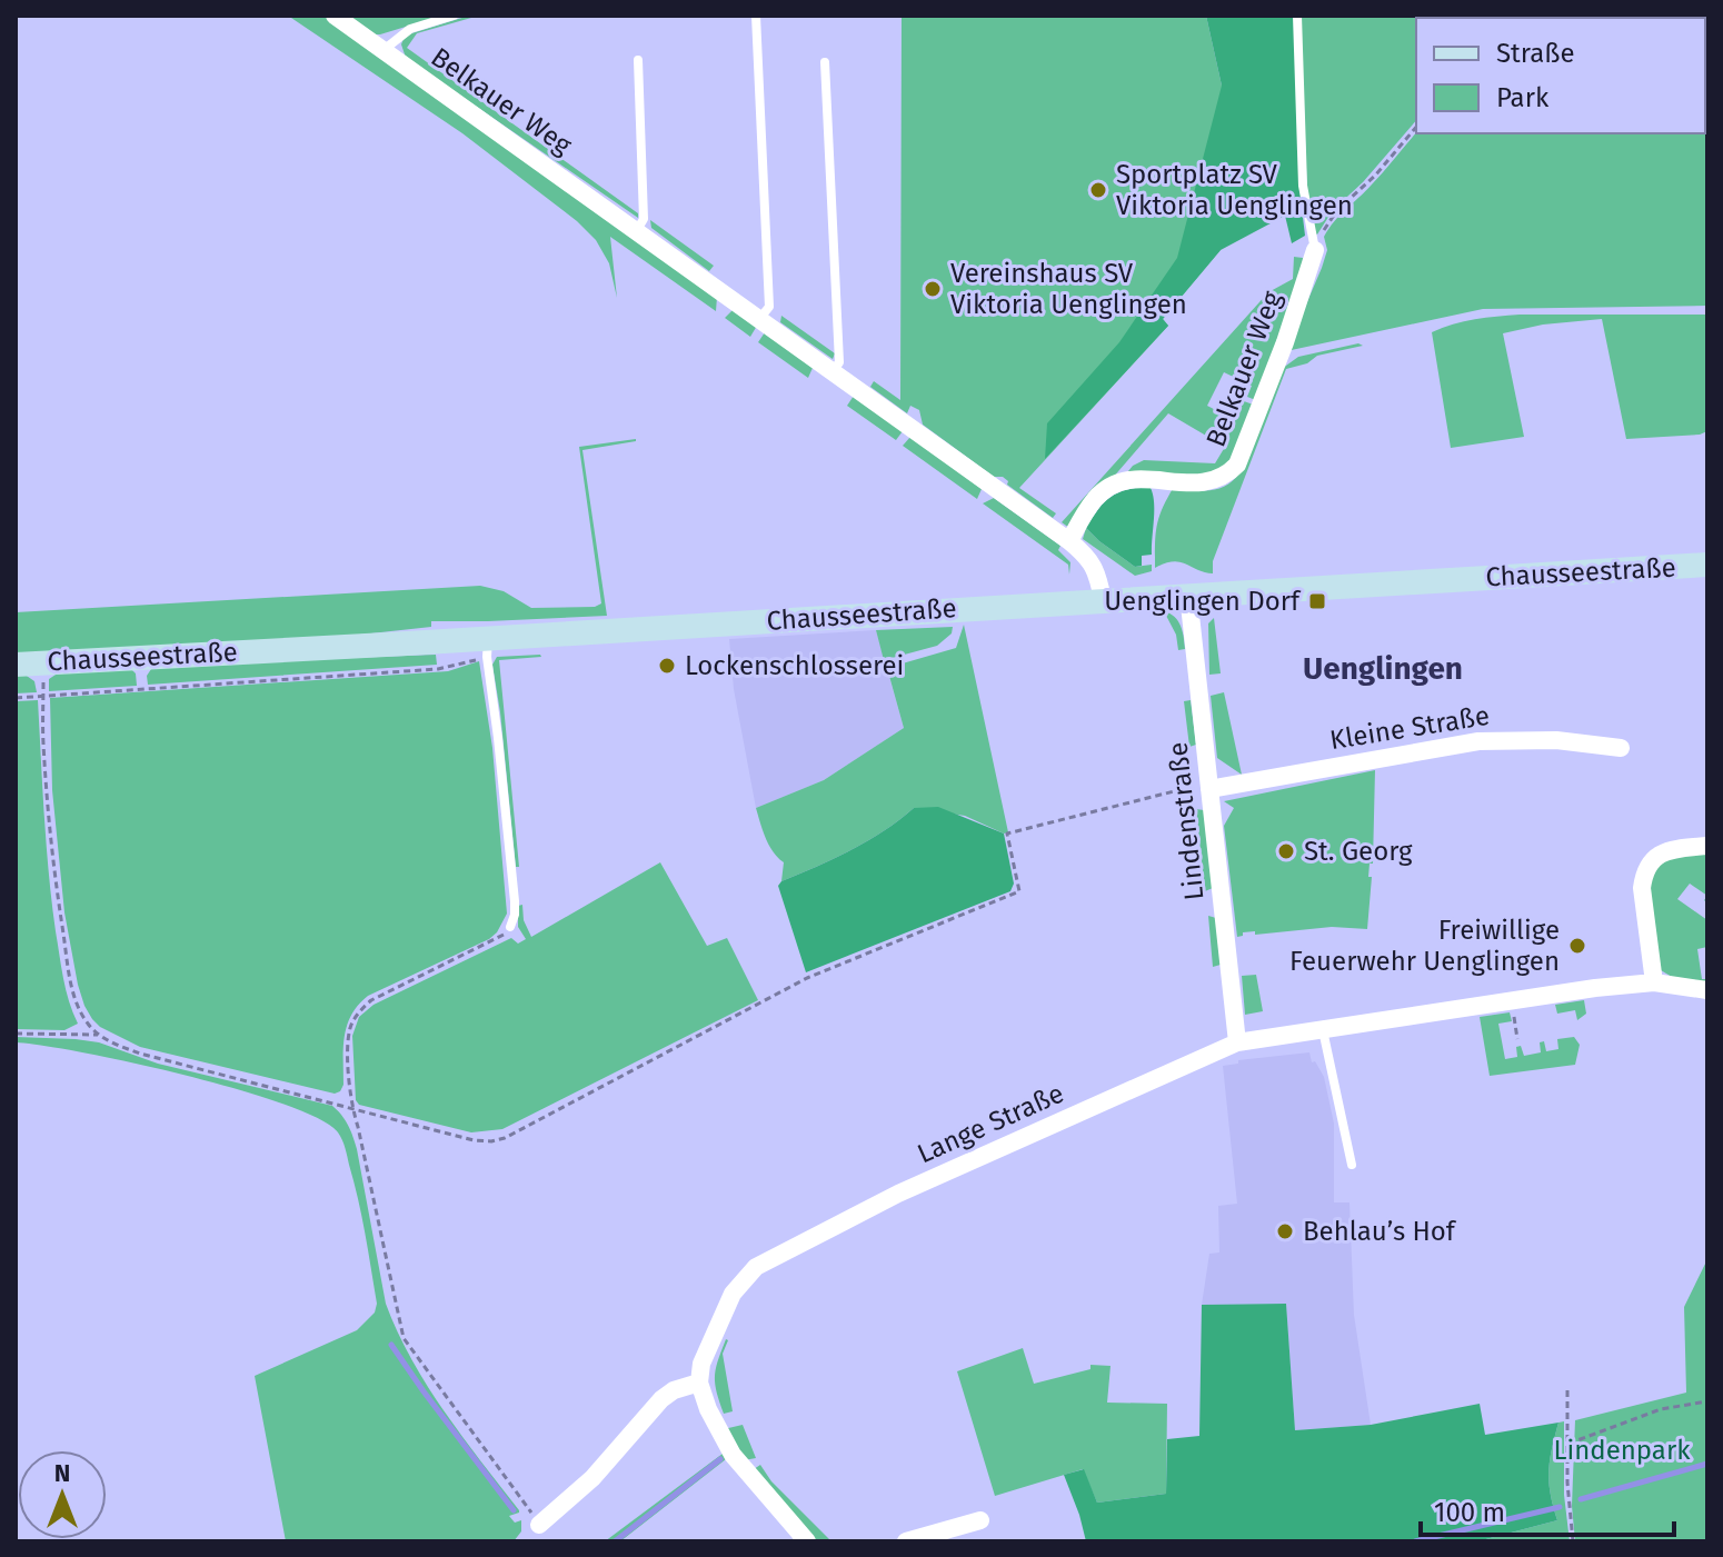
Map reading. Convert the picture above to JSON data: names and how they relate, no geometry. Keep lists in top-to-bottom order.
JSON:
{
  "streets": {
    "main road": ["Chausseestraße"],
    "street": [
      "Belkauer Weg",
      "Kleine Straße",
      "Lindenstraße",
      "Lange Straße"
    ]
  },
  "crossings": [
    ["Belkauer Weg", "Chausseestraße"],
    ["Chausseestraße", "Lindenstraße"],
    ["Kleine Straße", "Lindenstraße"],
    ["Lindenstraße", "Lange Straße"]
  ],
  "districts": ["Uenglingen"],
  "parks": ["Lindenpark"],
  "places": {
    "other": [
      "Sportplatz SV Viktoria Uenglingen",
      "Vereinshaus SV Viktoria Uenglingen",
      "Lockenschlosserei",
      "St. Georg",
      "Freiwillige Feuerwehr Uenglingen",
      "Behlau’s Hof"
    ],
    "transit": ["Uenglingen Dorf"]
  },
  "legend": ["Straße", "Park"],
  "scale_bar": "100 m",
  "north": "top"
}
